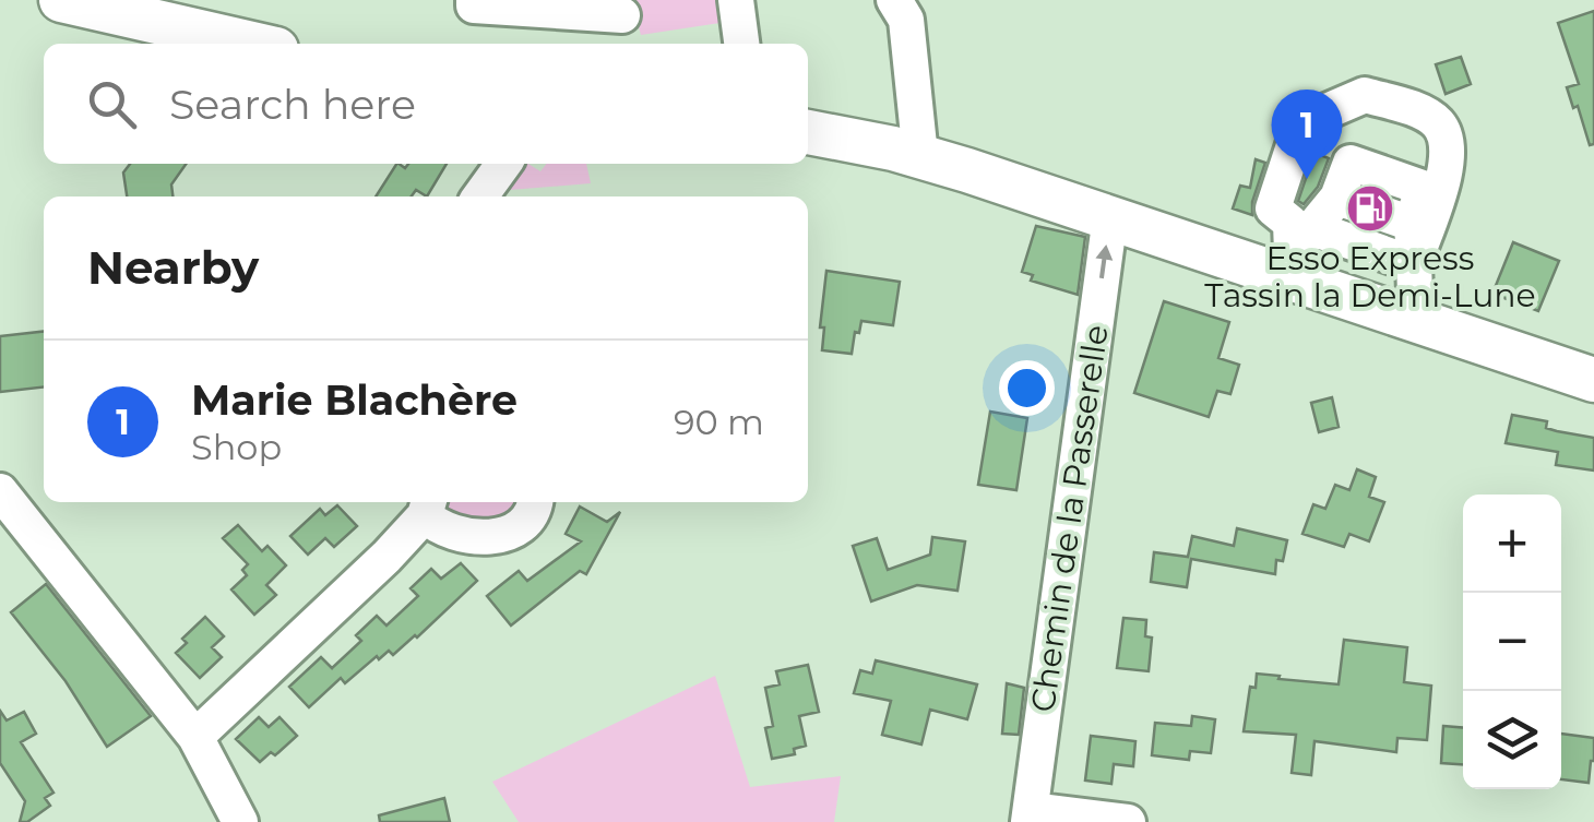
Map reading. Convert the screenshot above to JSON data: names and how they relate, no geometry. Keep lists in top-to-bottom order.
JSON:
{
  "streets": {
    "street": ["Chemin de la Passerelle"]
  },
  "one_way": ["Chemin de la Passerelle"],
  "places": {
    "fuel station": ["Esso Express Tassin la Demi-Lune"]
  },
  "page": {
    "search": "Search here",
    "pins": "1",
    "heading": "Nearby",
    "list": [
      {
        "mark": "1",
        "name": "Marie Blachère",
        "note": "Shop",
        "value": "90 m"
      }
    ],
    "map_buttons": ["+", "−"]
  }
}
